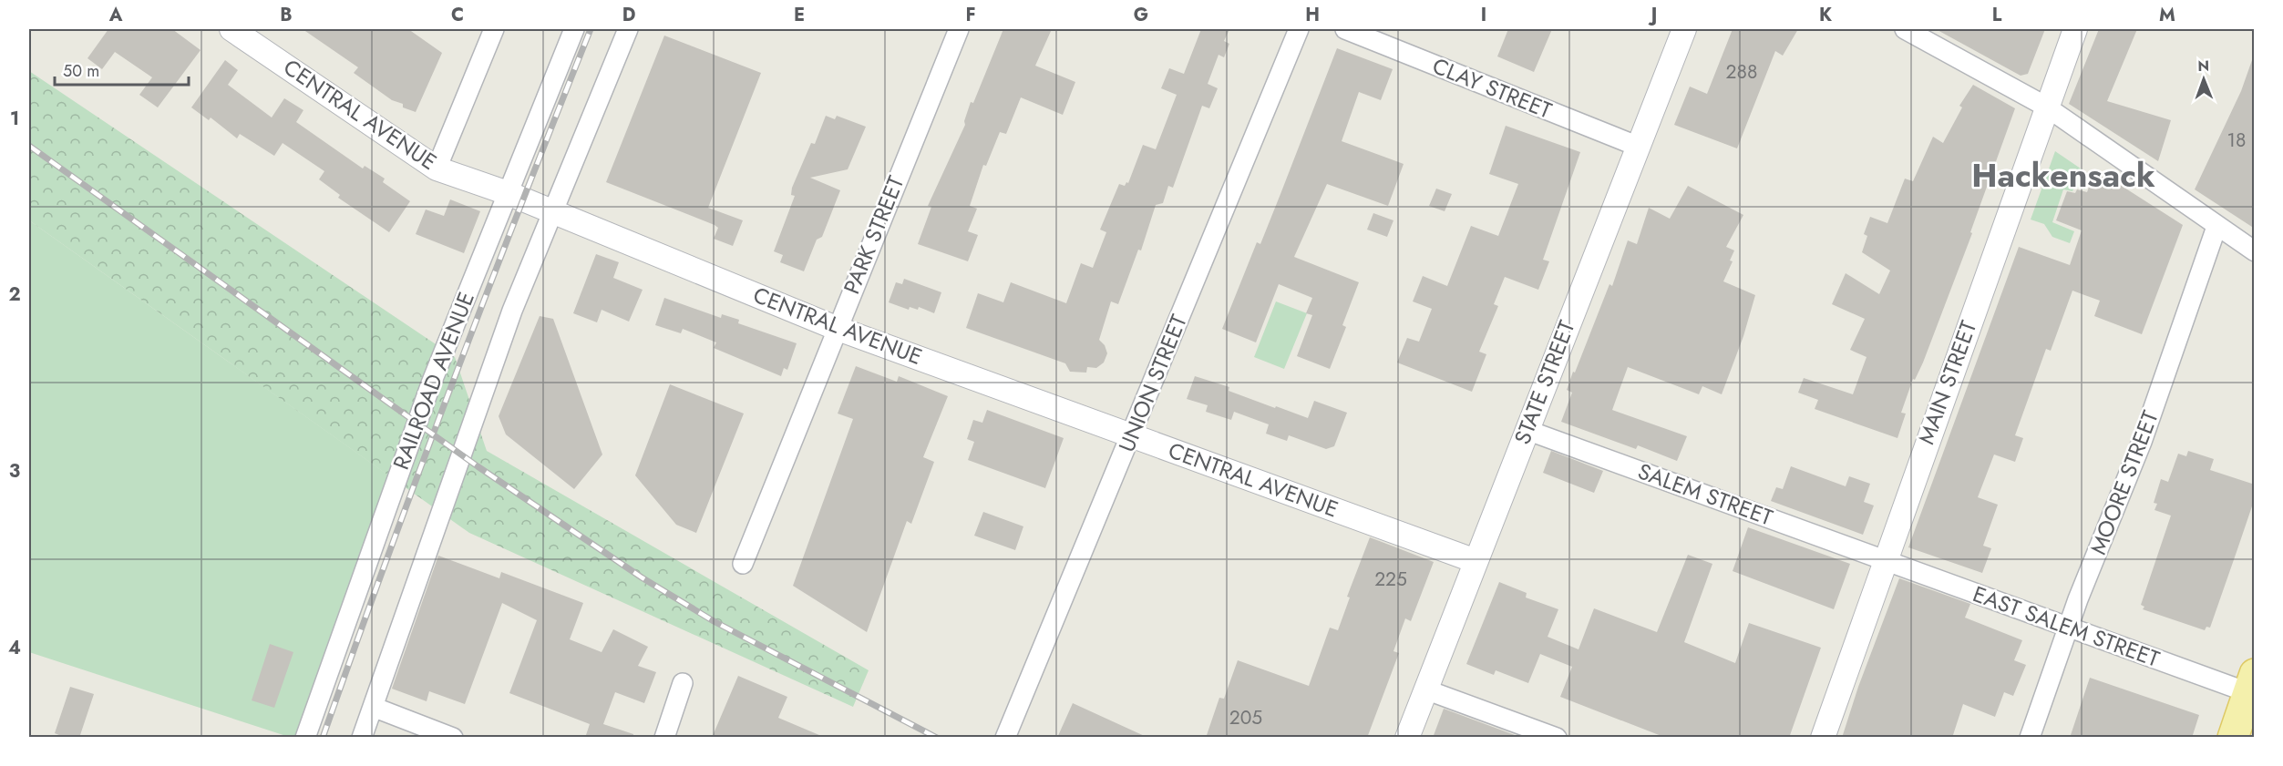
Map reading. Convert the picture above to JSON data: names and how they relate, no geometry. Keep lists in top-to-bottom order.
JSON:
{
  "streets": {
    "street": [
      "CLAY STREET",
      "CENTRAL AVENUE",
      "PARK STREET",
      "RAILROAD AVENUE",
      "STATE STREET",
      "MAIN STREET",
      "UNION STREET",
      "MOORE STREET",
      "SALEM STREET",
      "EAST SALEM STREET"
    ]
  },
  "crossings": [
    ["CLAY STREET", "STATE STREET"],
    ["CENTRAL AVENUE", "PARK STREET"],
    ["CENTRAL AVENUE", "RAILROAD AVENUE"],
    ["CENTRAL AVENUE", "STATE STREET"],
    ["CENTRAL AVENUE", "UNION STREET"],
    ["STATE STREET", "SALEM STREET"],
    ["MAIN STREET", "SALEM STREET"],
    ["MAIN STREET", "EAST SALEM STREET"],
    ["MOORE STREET", "EAST SALEM STREET"],
    ["SALEM STREET", "EAST SALEM STREET"]
  ],
  "districts": ["Hackensack"],
  "house_numbers": [
    "288",
    "18",
    "225",
    "205"
  ],
  "scale_bar": "50 m",
  "north": "top",
  "grid": {
    "columns": [
      "A",
      "B",
      "C",
      "D",
      "E",
      "F",
      "G",
      "H",
      "I",
      "J",
      "K",
      "L",
      "M"
    ],
    "rows": [
      "1",
      "2",
      "3",
      "4"
    ]
  }
}
